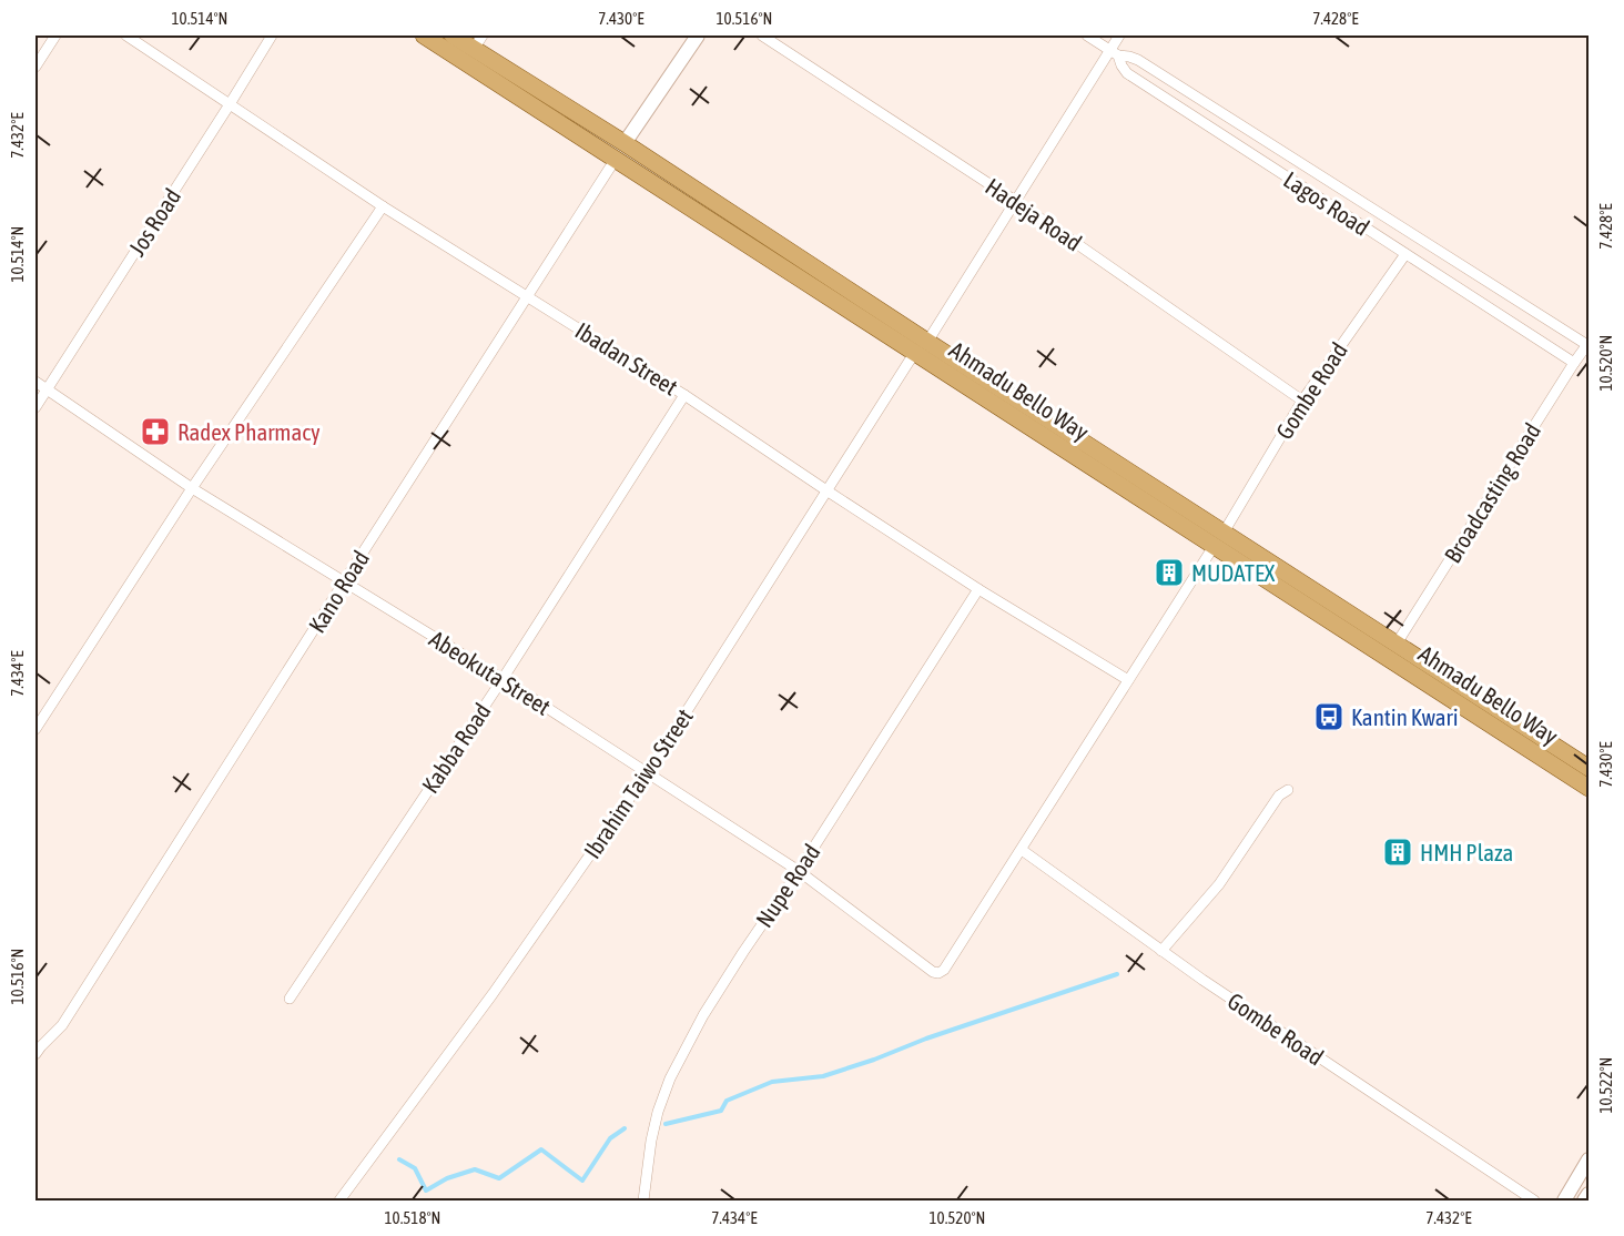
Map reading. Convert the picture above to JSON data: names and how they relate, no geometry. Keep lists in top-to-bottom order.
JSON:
{
  "streets": {
    "main road": ["Ahmadu Bello Way"],
    "street": [
      "Lagos Road",
      "Hadeja Road",
      "Jos Road",
      "Ibadan Street",
      "Gombe Road",
      "Broadcasting Road",
      "Kano Road",
      "Abeokuta Street",
      "Kabba Road",
      "Ibrahim Taiwo Street",
      "Nupe Road"
    ]
  },
  "crossings": [
    ["Lagos Road", "Gombe Road"],
    ["Lagos Road", "Broadcasting Road"],
    ["Lagos Road", "Ibrahim Taiwo Street"],
    ["Hadeja Road", "Gombe Road"],
    ["Hadeja Road", "Ibrahim Taiwo Street"],
    ["Jos Road", "Ibadan Street"],
    ["Jos Road", "Abeokuta Street"],
    ["Ibadan Street", "Gombe Road"],
    ["Ibadan Street", "Kano Road"],
    ["Ibadan Street", "Kabba Road"],
    ["Ibadan Street", "Ibrahim Taiwo Street"],
    ["Ibadan Street", "Nupe Road"],
    ["Ahmadu Bello Way", "Gombe Road"],
    ["Ahmadu Bello Way", "Broadcasting Road"],
    ["Ahmadu Bello Way", "Kano Road"],
    ["Ahmadu Bello Way", "Ibrahim Taiwo Street"],
    ["Gombe Road", "Abeokuta Street"],
    ["Kano Road", "Abeokuta Street"],
    ["Abeokuta Street", "Kabba Road"],
    ["Abeokuta Street", "Ibrahim Taiwo Street"],
    ["Abeokuta Street", "Nupe Road"]
  ],
  "places": {
    "pharmacy": ["Radex Pharmacy"],
    "building": ["MUDATEX", "HMH Plaza"],
    "bus stop": ["Kantin Kwari"]
  },
  "coordinates": [
    "10.514°N",
    "7.430°E",
    "10.516°N",
    "7.428°E",
    "7.432°E",
    "10.520°N",
    "7.434°E",
    "10.522°N",
    "10.518°N"
  ]
}
